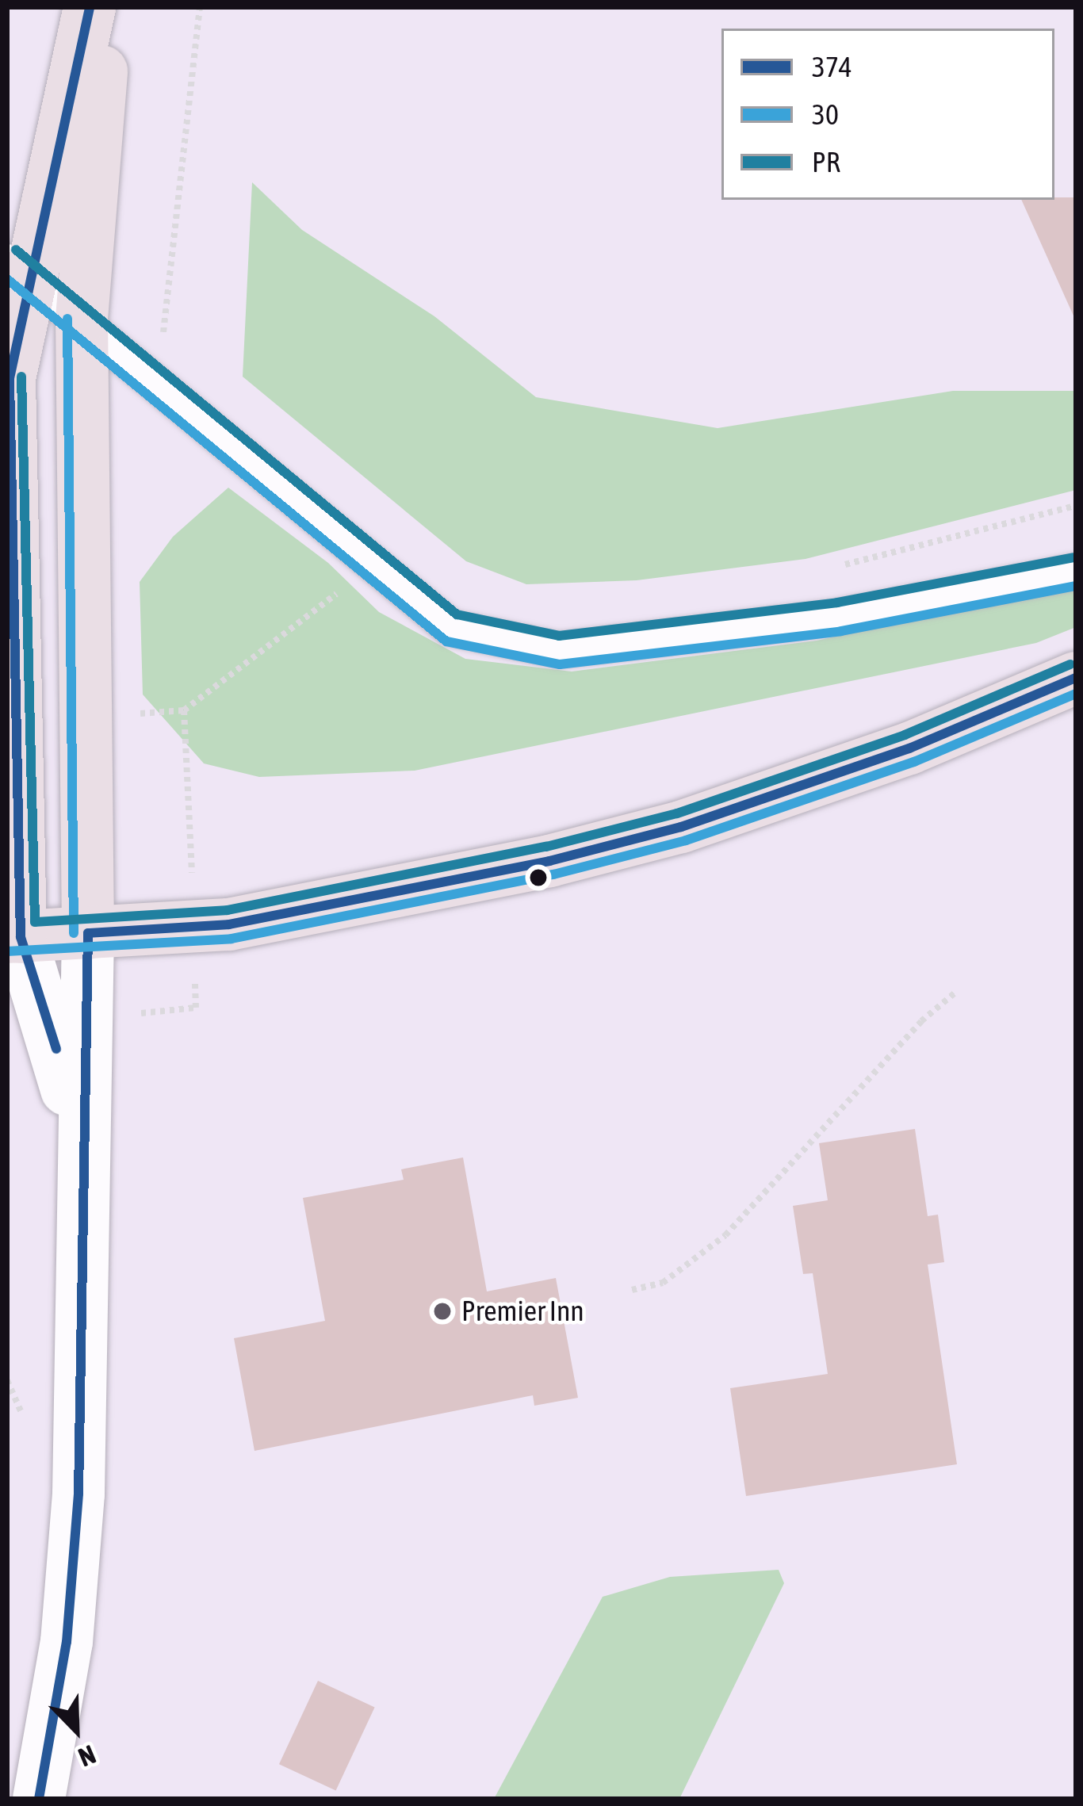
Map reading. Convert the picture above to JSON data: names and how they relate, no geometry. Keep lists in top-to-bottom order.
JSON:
{
  "places": ["Premier Inn"],
  "lines": ["transit line 374", "transit line PR", "transit line 30"],
  "legend": ["374", "30", "PR"],
  "north": "bottom right"
}
